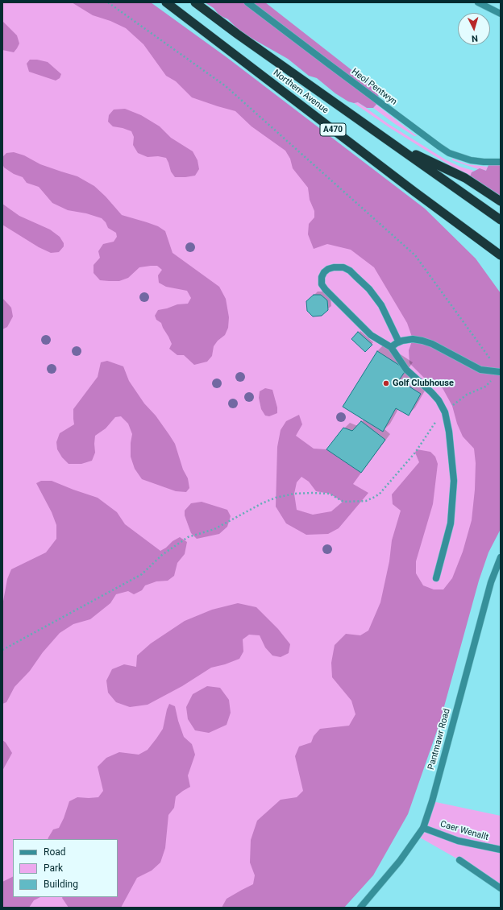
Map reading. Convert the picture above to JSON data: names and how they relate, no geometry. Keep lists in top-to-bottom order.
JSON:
{
  "streets": {
    "highway": ["Northern Avenue", "A470"],
    "street": ["Heol Pentwyn", "Pantmawr Road", "Caer Wenallt"]
  },
  "crossings": [
    ["Pantmawr Road", "Caer Wenallt"]
  ],
  "places": ["Golf Clubhouse"],
  "legend": ["Road", "Park", "Building"],
  "north": "bottom"
}
